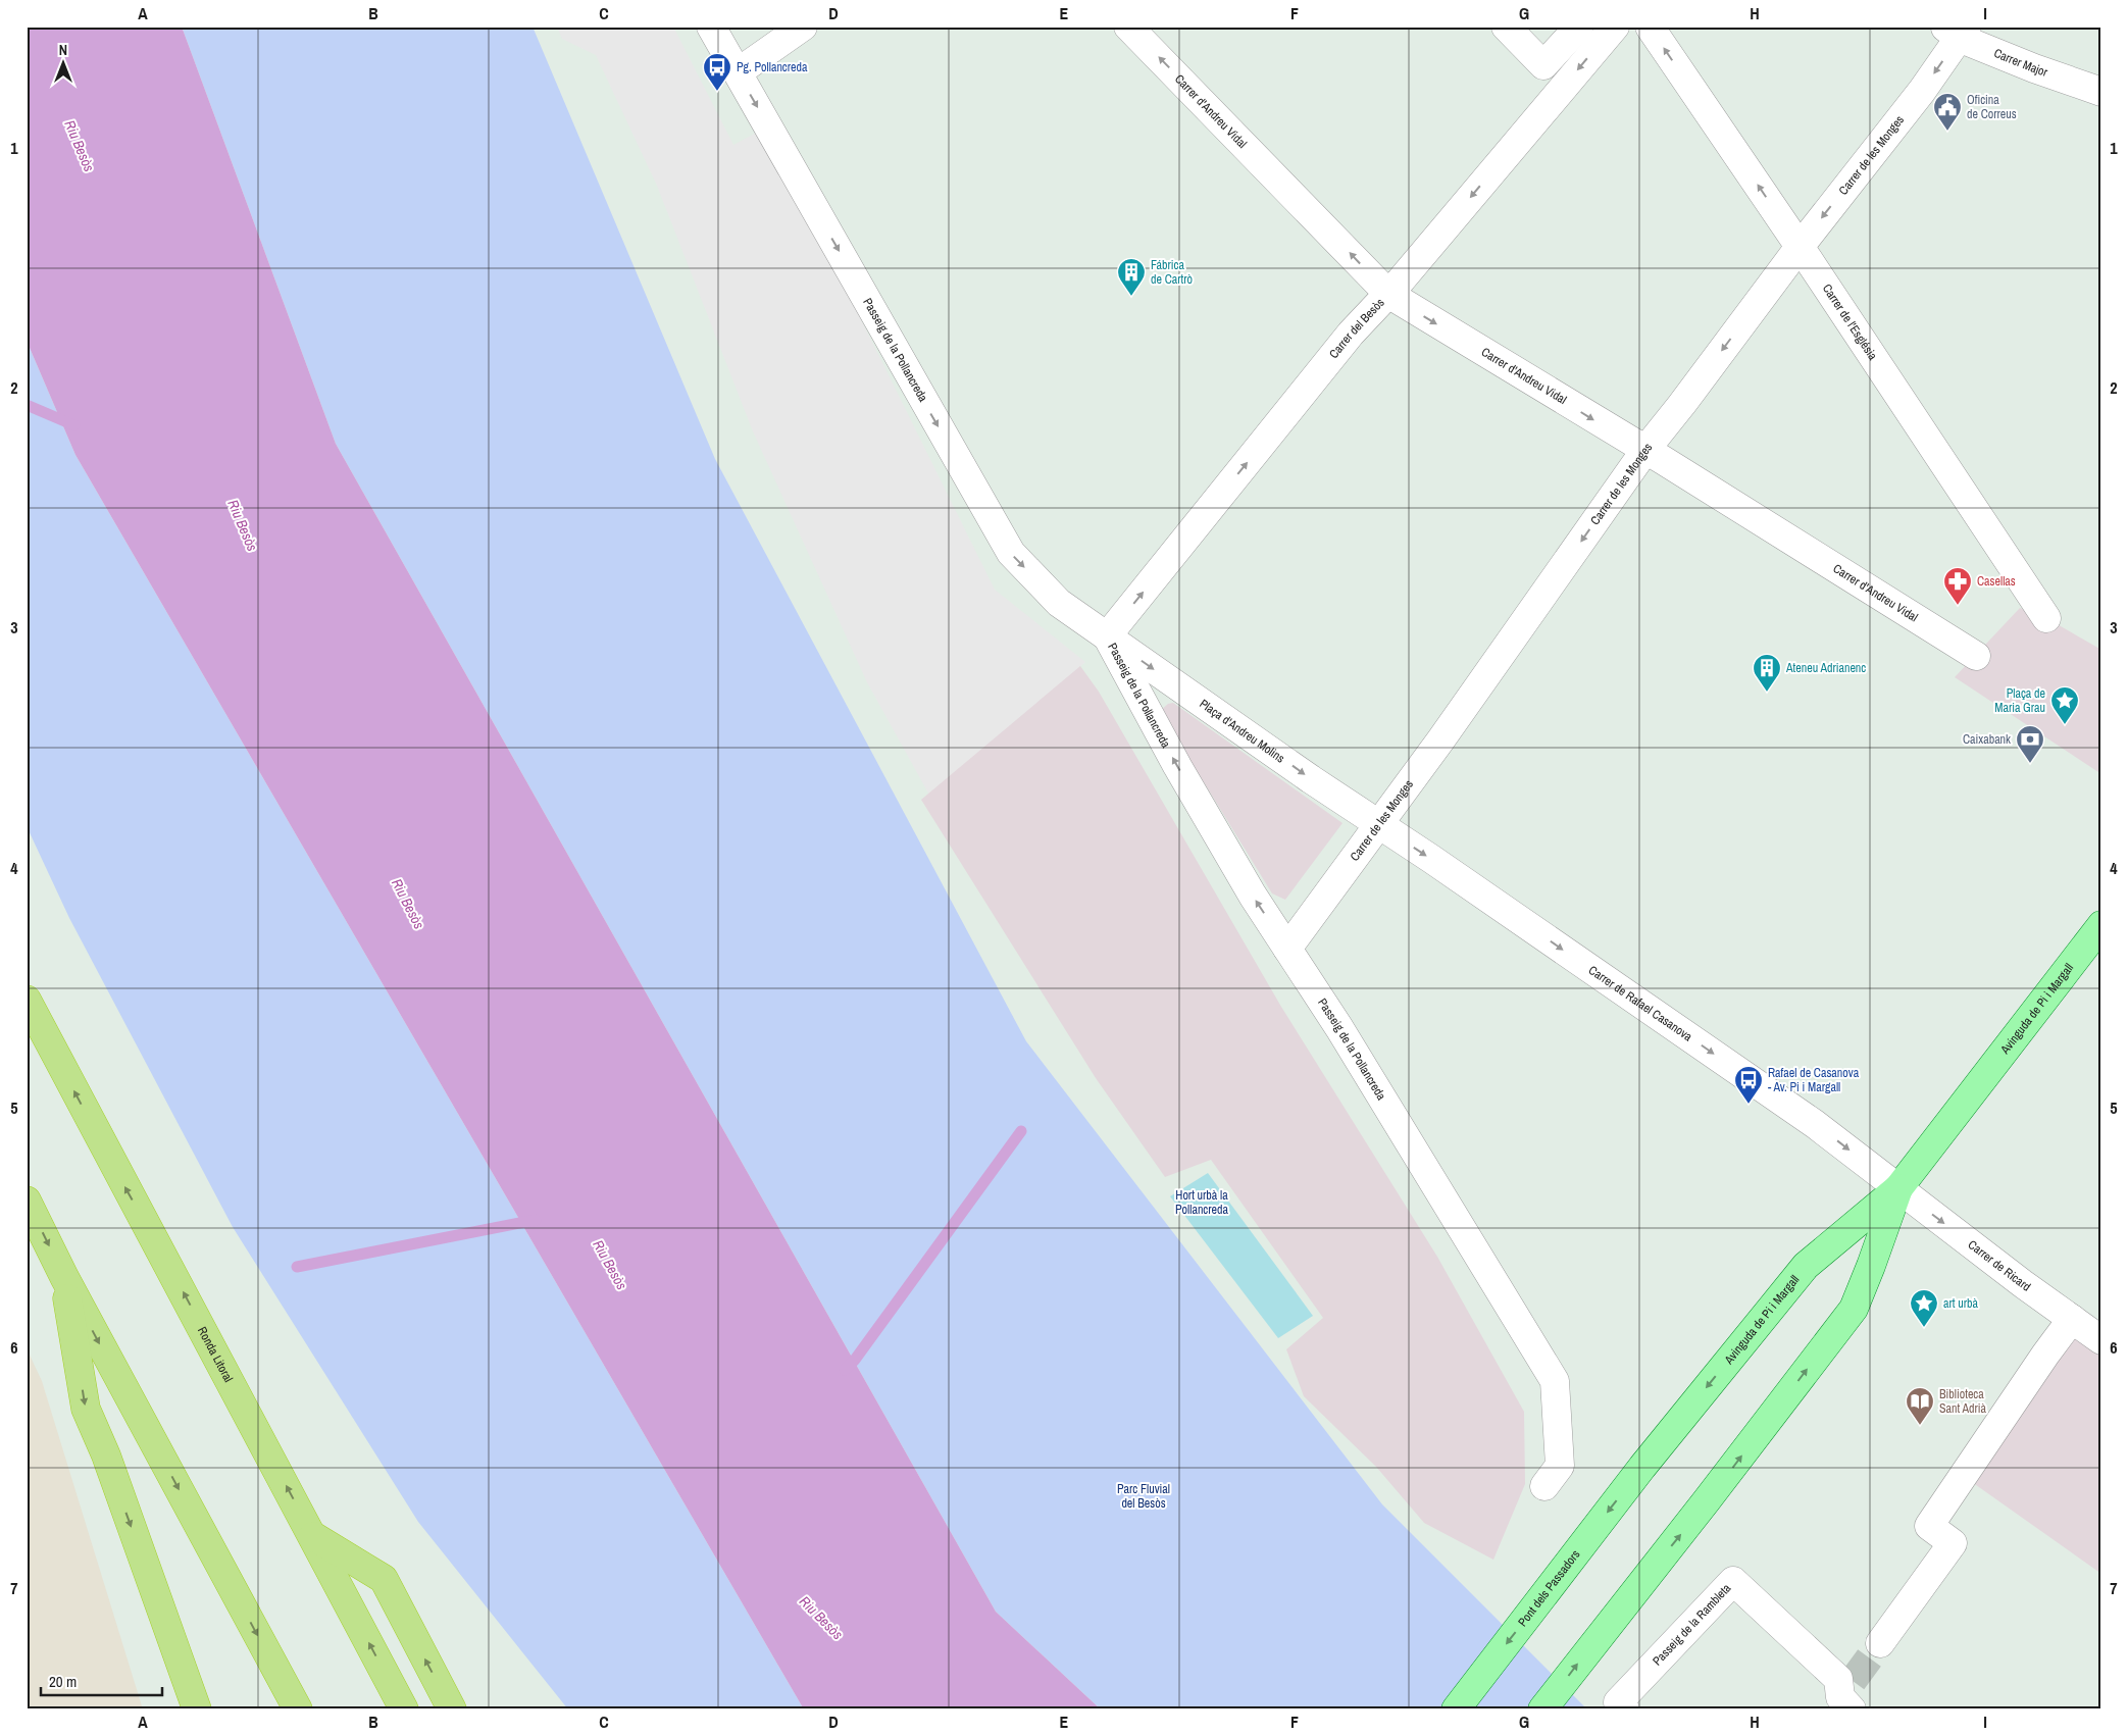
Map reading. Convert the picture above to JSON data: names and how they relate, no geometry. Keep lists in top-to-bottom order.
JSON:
{
  "streets": {
    "highway": ["Ronda Litoral"],
    "main road": ["Avinguda de Pi i Margall", "Pont dels Passadors"],
    "street": [
      "Carrer Major",
      "Carrer d'Andreu Vidal",
      "Carrer de les Monges",
      "Carrer de l'Església",
      "Carrer del Besòs",
      "Passeig de la Pollancreda",
      "Plaça d'Andreu Molins",
      "Carrer de Rafael Casanova",
      "Carrer de Ricard",
      "Passeig de la Rambleta"
    ]
  },
  "crossings": [
    ["Carrer Major", "Carrer de les Monges"],
    ["Carrer d'Andreu Vidal", "Carrer de les Monges"],
    ["Carrer d'Andreu Vidal", "Carrer del Besòs"],
    ["Carrer de les Monges", "Carrer de l'Església"],
    ["Carrer de les Monges", "Passeig de la Pollancreda"],
    ["Carrer de les Monges", "Plaça d'Andreu Molins"],
    ["Carrer de les Monges", "Carrer de Rafael Casanova"],
    ["Carrer del Besòs", "Passeig de la Pollancreda"],
    ["Carrer del Besòs", "Plaça d'Andreu Molins"],
    ["Passeig de la Pollancreda", "Plaça d'Andreu Molins"],
    ["Plaça d'Andreu Molins", "Carrer de Rafael Casanova"],
    ["Carrer de Rafael Casanova", "Avinguda de Pi i Margall"],
    ["Carrer de Rafael Casanova", "Carrer de Ricard"],
    ["Avinguda de Pi i Margall", "Carrer de Ricard"],
    ["Avinguda de Pi i Margall", "Pont dels Passadors"]
  ],
  "one_way": [
    "Carrer de les Monges",
    "Carrer de l'Església",
    "Plaça d'Andreu Molins",
    "Carrer de Rafael Casanova",
    "Carrer de Ricard",
    "Pont dels Passadors"
  ],
  "water": ["Riu Besòs"],
  "parks": ["Hort urbà la Pollancreda", "Parc Fluvial del Besòs"],
  "places": {
    "bus stop": ["Pg. Pollancreda", "Rafael de Casanova - Av. Pi i Margall"],
    "public building": ["Oficina de Correus"],
    "building": ["Fábrica de Cartrò", "Ateneu Adrianenc"],
    "pharmacy": ["Casellas"],
    "place": ["Plaça de Maria Grau", "art urbà"],
    "bank": ["Caixabank"],
    "library": ["Biblioteca Sant Adrià"]
  },
  "scale_bar": "20 m",
  "north": "top",
  "grid": {
    "columns": [
      "A",
      "B",
      "C",
      "D",
      "E",
      "F",
      "G",
      "H",
      "I"
    ],
    "rows": [
      "1",
      "2",
      "3",
      "4",
      "5",
      "6",
      "7"
    ]
  }
}
